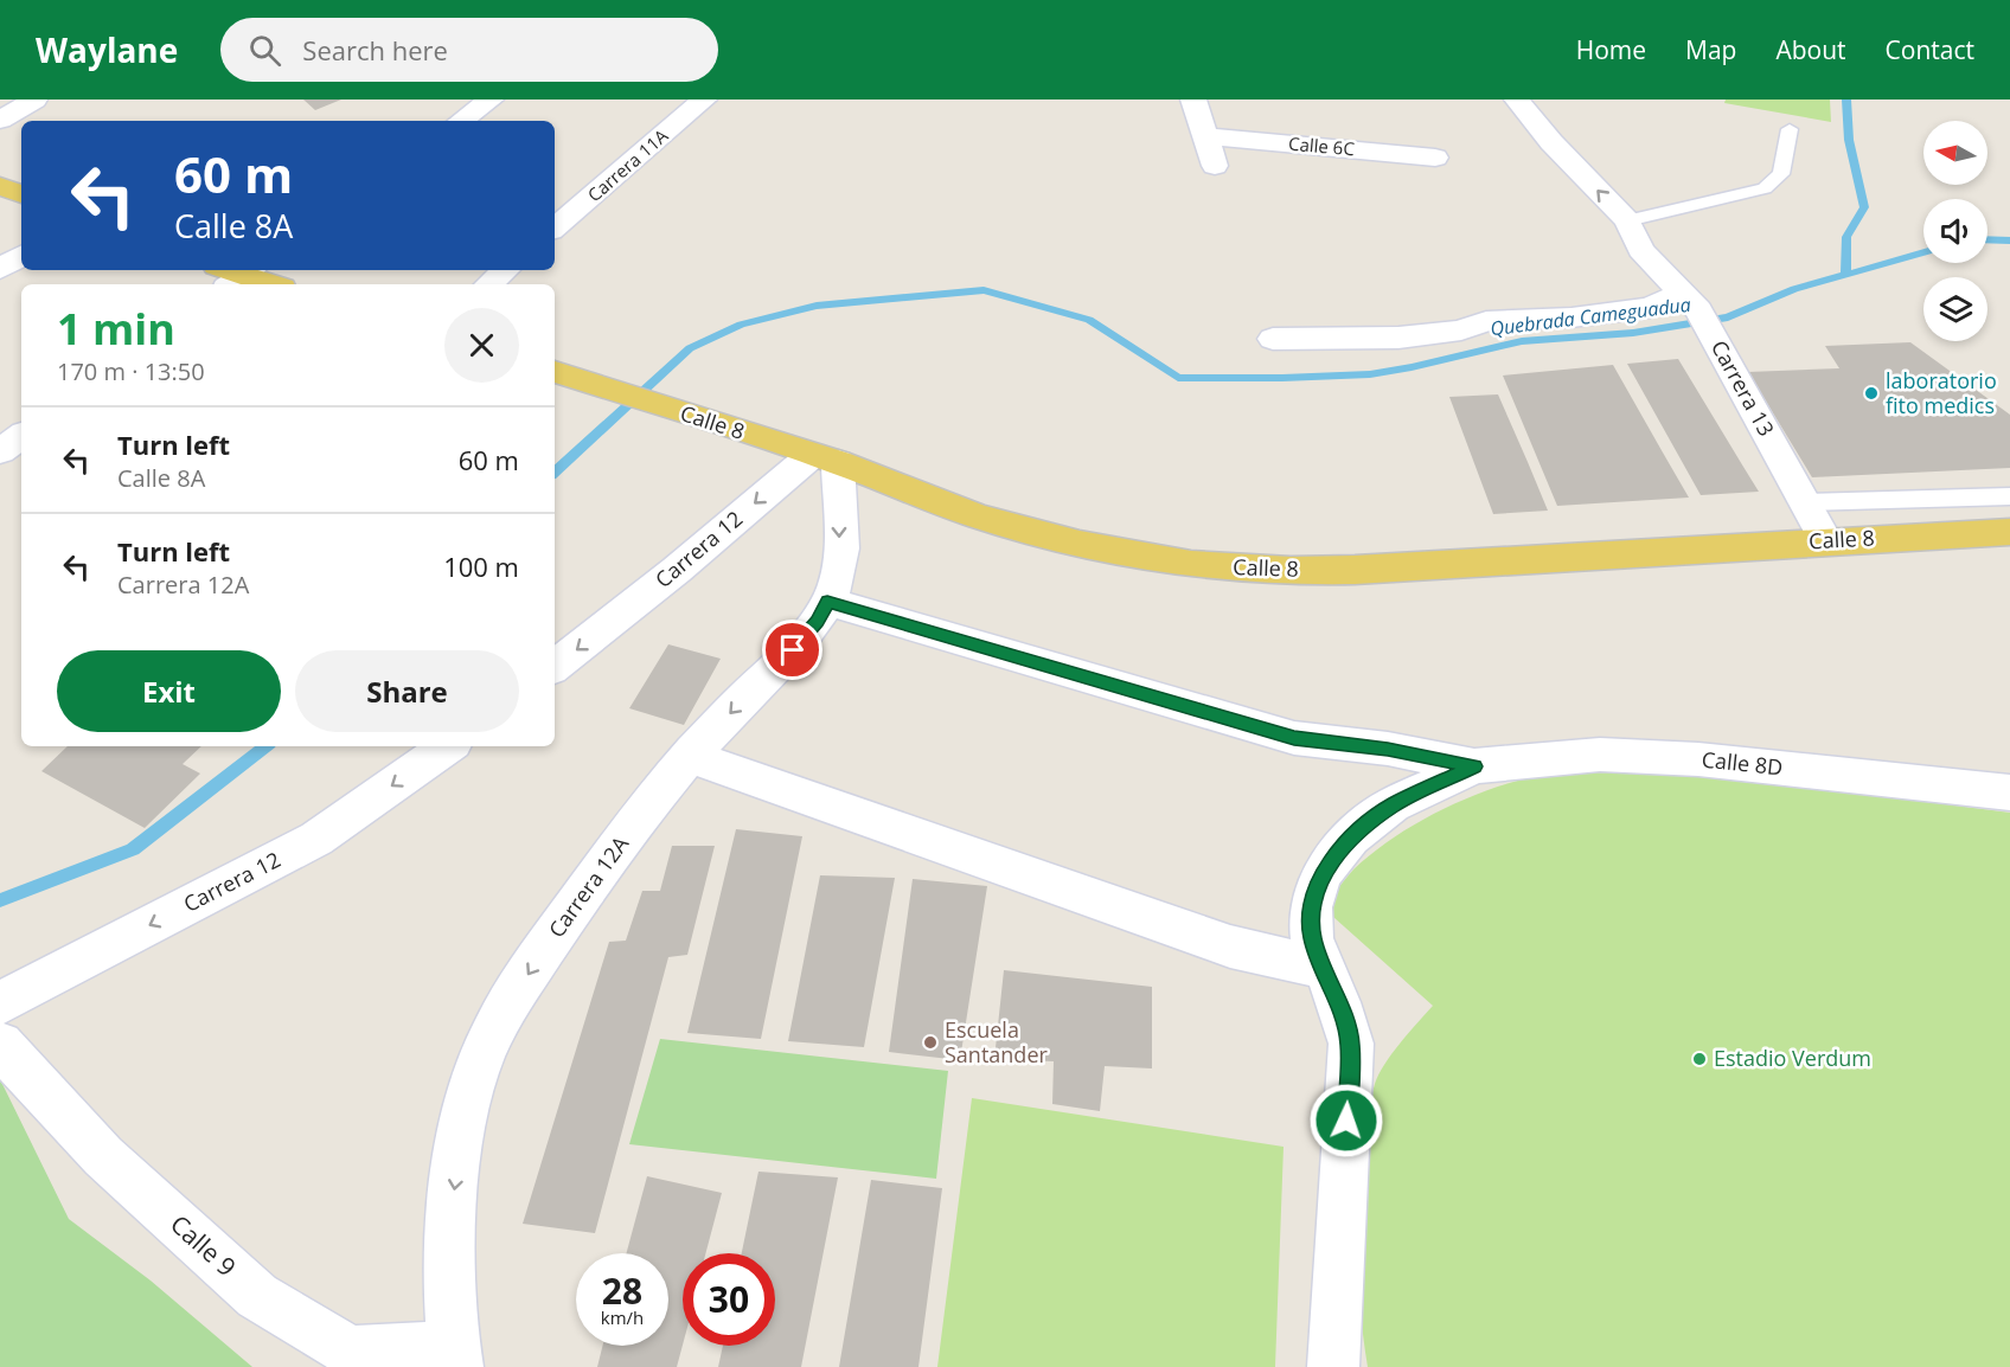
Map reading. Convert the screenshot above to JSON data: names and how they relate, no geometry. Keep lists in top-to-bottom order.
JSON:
{
  "streets": {
    "main road": ["Calle 8"],
    "street": [
      "Calle 6C",
      "Carrera 11A",
      "Carrera 13",
      "Carrera 12",
      "Calle 8D",
      "Carrera 12A",
      "Calle 9"
    ]
  },
  "crossings": [
    ["Carrera 13", "Calle 8"],
    ["Calle 8", "Carrera 12"],
    ["Calle 8", "Carrera 12A"],
    ["Carrera 12", "Carrera 12A"],
    ["Carrera 12A", "Calle 9"]
  ],
  "one_way": ["Carrera 12", "Carrera 12A"],
  "water": ["Quebrada Cameguadua"],
  "places": ["laboratorio fito medics", "Escuela Santander", "Estadio Verdum"],
  "north": "left",
  "page": {
    "header": "Waylane",
    "search": "Search here",
    "nav": [
      "Home",
      "Map",
      "About",
      "Contact"
    ],
    "turn": ["60 m", "Calle 8A"],
    "heading": ["1 min", "170 m · 13:50"],
    "list": [
      {
        "name": "Turn left",
        "note": "Calle 8A",
        "value": "60 m"
      },
      {
        "name": "Turn left",
        "note": "Carrera 12A",
        "value": "100 m"
      }
    ],
    "buttons": ["Exit", "Share"],
    "speed": "28 km/h",
    "limit": "30"
  }
}
